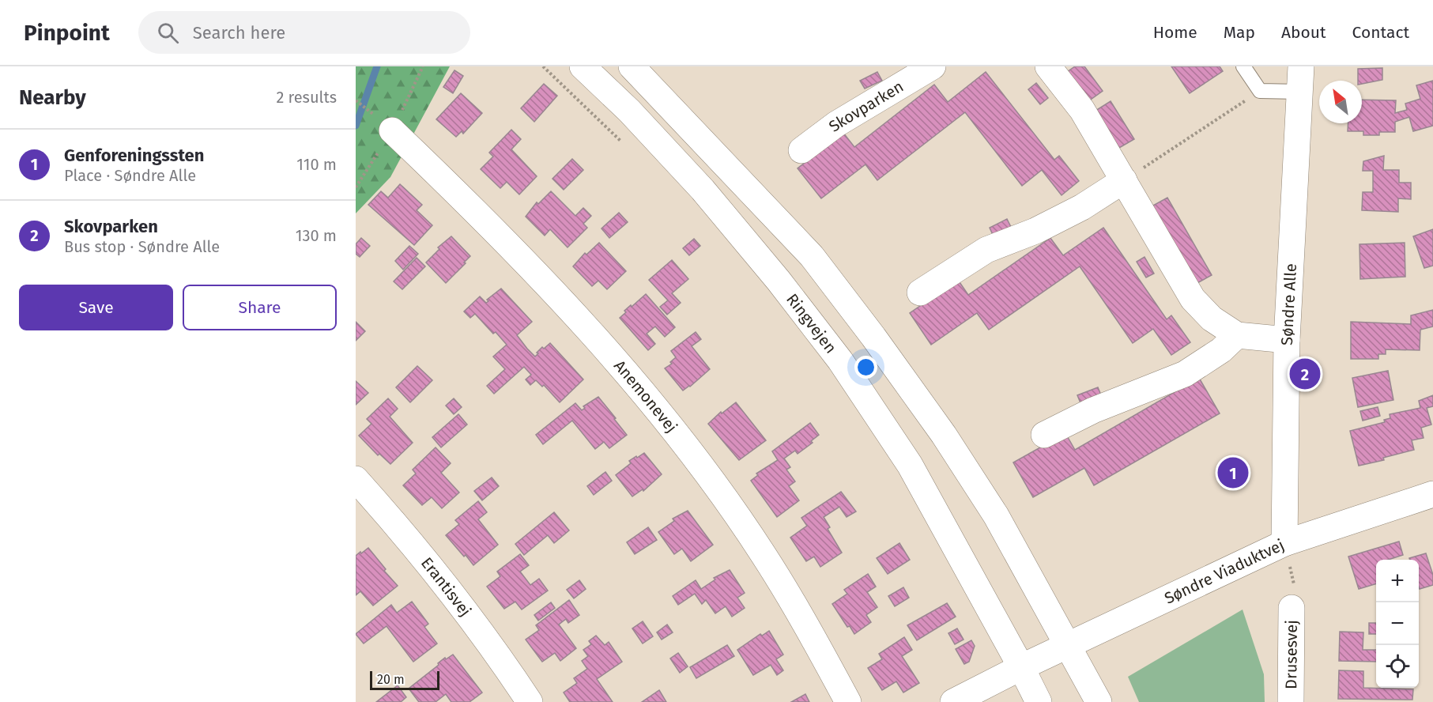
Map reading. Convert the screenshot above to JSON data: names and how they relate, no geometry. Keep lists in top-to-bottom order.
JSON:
{
  "streets": {
    "street": [
      "Skovparken",
      "Søndre Alle",
      "Ringvejen",
      "Anemonevej",
      "Søndre Viaduktvej",
      "Erantisvej",
      "Drusesvej"
    ]
  },
  "crossings": [
    ["Søndre Alle", "Søndre Viaduktvej"],
    ["Ringvejen", "Søndre Viaduktvej"]
  ],
  "scale_bar": "20 m",
  "north": "top left",
  "page": {
    "header": "Pinpoint",
    "search": "Search here",
    "nav": [
      "Home",
      "Map",
      "About",
      "Contact"
    ],
    "heading": ["Nearby", "2 results"],
    "list": [
      {
        "mark": "1",
        "name": "Genforeningssten",
        "note": "Place · Søndre Alle",
        "value": "110 m"
      },
      {
        "mark": "2",
        "name": "Skovparken",
        "note": "Bus stop · Søndre Alle",
        "value": "130 m"
      }
    ],
    "buttons": ["Save", "Share"],
    "pins": ["2", "1"],
    "map_buttons": ["+", "−"],
    "scale": "20 m"
  }
}
